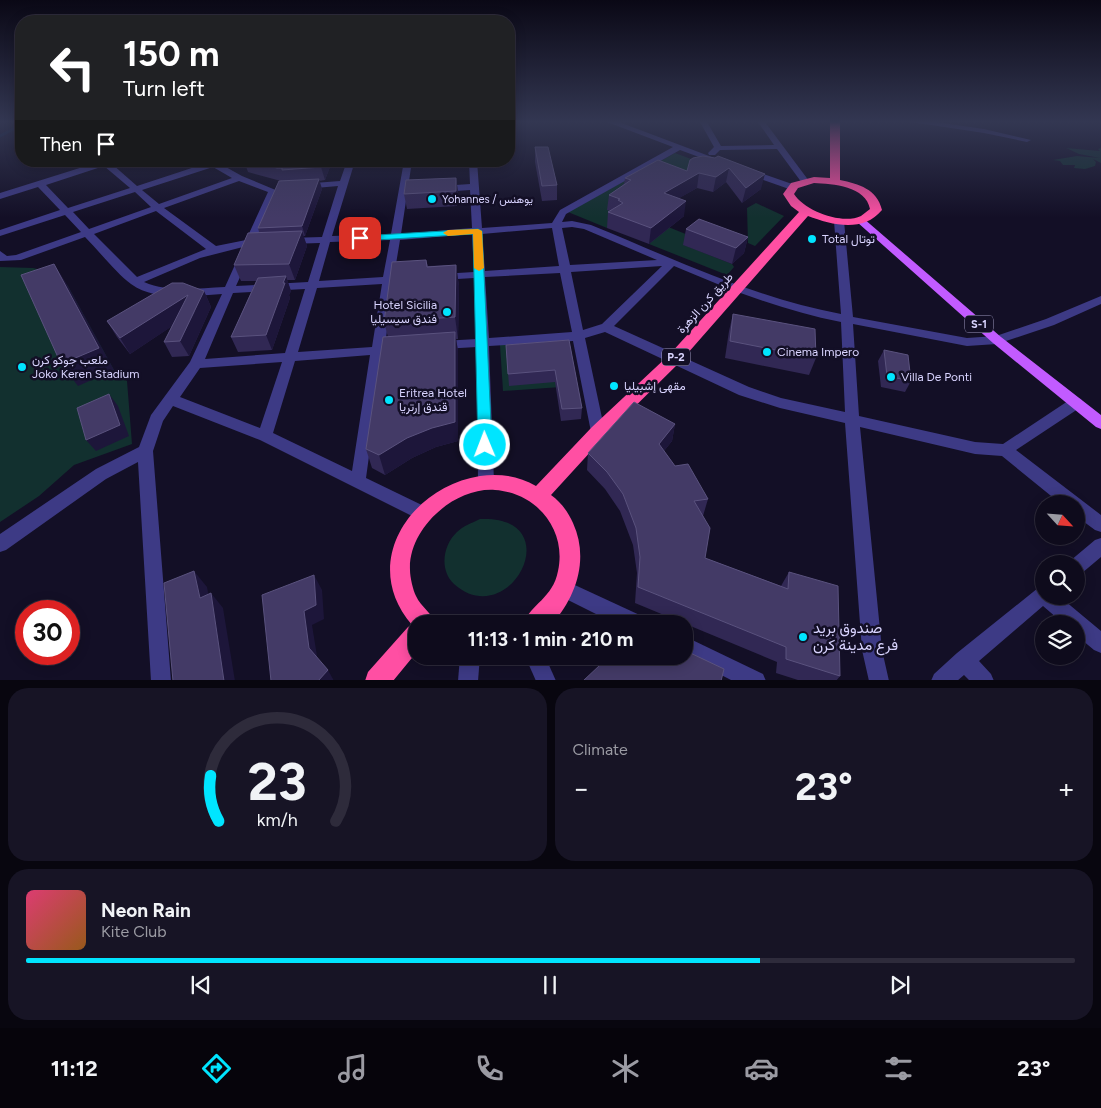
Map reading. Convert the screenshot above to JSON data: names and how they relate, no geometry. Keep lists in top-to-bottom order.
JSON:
{
  "streets": {
    "highway": ["طريق كرن الزهرة", "P-2"],
    "main road": ["S-1"]
  },
  "places": [
    "Yohannes / يوهنس",
    "Total توتال",
    "Hotel Sicilia فندق سيسيليا",
    "Cinema Impero",
    "ملعب جوكو كرن Joko Keren Stadium",
    "Villa De Ponti",
    "مقهى إشبيليا",
    "Eritrea Hotel قندق إرتريا",
    "صندوق بريد فرع مدينة كرن"
  ],
  "north": "bottom right",
  "page": {
    "turn": ["150 m", "Turn left"],
    "then": "Then",
    "limit": "30",
    "trip": "11:13 · 1 min · 210 m",
    "tile": "Climate",
    "heat": ["−", "23°", "+"],
    "song": ["Neon Rain", "Kite Club"],
    "tabs": ["11:12", "23°"],
    "gauge": ["23", "km/h"]
  }
}
